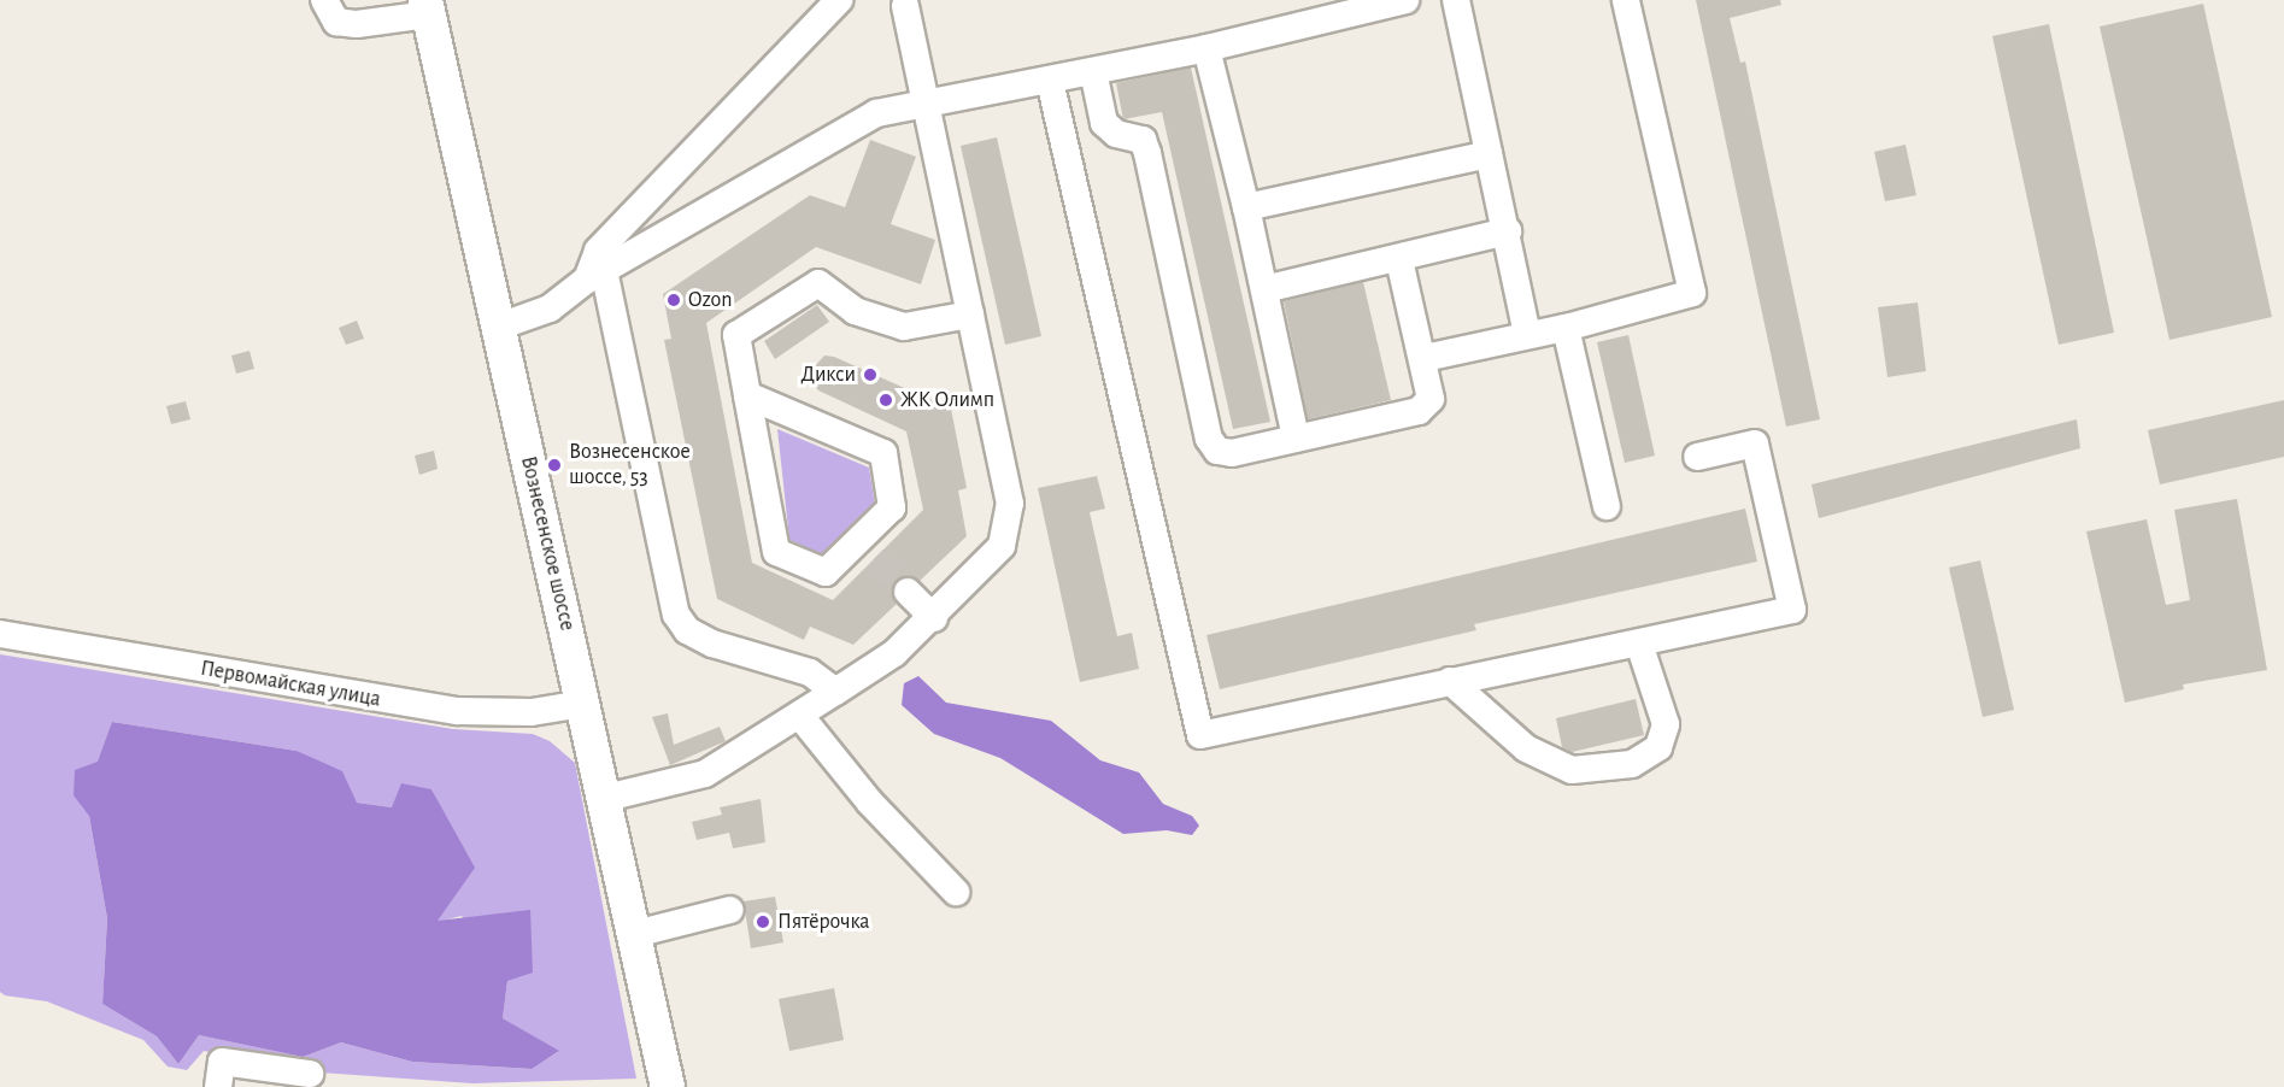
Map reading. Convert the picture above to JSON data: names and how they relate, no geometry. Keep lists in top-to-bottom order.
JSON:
{
  "streets": {
    "main road": ["Вознесенское шоссе"],
    "street": ["Первомайская улица"]
  },
  "crossings": [
    ["Вознесенское шоссе", "Первомайская улица"]
  ],
  "places": [
    "Ozon",
    "Дикси",
    "ЖК Олимп",
    "Вознесенское шоссе, 53",
    "Пятёрочка"
  ]
}
